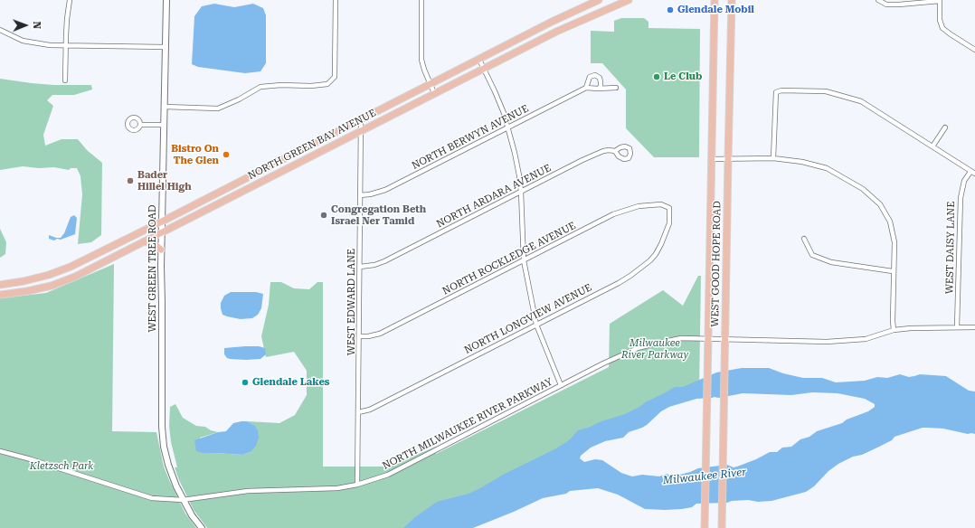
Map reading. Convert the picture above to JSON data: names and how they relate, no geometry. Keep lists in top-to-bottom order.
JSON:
{
  "streets": {
    "main road": ["NORTH GREEN BAY AVENUE", "WEST GOOD HOPE ROAD"],
    "street": [
      "NORTH BERWYN AVENUE",
      "NORTH ARDARA AVENUE",
      "WEST DAISY LANE",
      "NORTH ROCKLEDGE AVENUE",
      "WEST GREEN TREE ROAD",
      "WEST EDWARD LANE",
      "NORTH LONGVIEW AVENUE",
      "NORTH MILWAUKEE RIVER PARKWAY"
    ]
  },
  "crossings": [
    ["NORTH BERWYN AVENUE", "WEST EDWARD LANE"],
    ["NORTH GREEN BAY AVENUE", "WEST GREEN TREE ROAD"],
    ["NORTH GREEN BAY AVENUE", "WEST EDWARD LANE"],
    ["NORTH ARDARA AVENUE", "WEST EDWARD LANE"],
    ["WEST DAISY LANE", "NORTH MILWAUKEE RIVER PARKWAY"],
    ["NORTH ROCKLEDGE AVENUE", "WEST EDWARD LANE"],
    ["NORTH ROCKLEDGE AVENUE", "NORTH LONGVIEW AVENUE"],
    ["WEST GOOD HOPE ROAD", "NORTH MILWAUKEE RIVER PARKWAY"],
    ["WEST GREEN TREE ROAD", "NORTH MILWAUKEE RIVER PARKWAY"],
    ["WEST EDWARD LANE", "NORTH LONGVIEW AVENUE"],
    ["WEST EDWARD LANE", "NORTH MILWAUKEE RIVER PARKWAY"]
  ],
  "water": ["Milwaukee River"],
  "parks": ["Milwaukee River Parkway", "Kletzsch Park"],
  "places": [
    "Glendale Mobil",
    "Le Club",
    "Bistro On The Glen",
    "Bader Hillel High",
    "Congregation Beth Israel Ner Tamid",
    "Glendale Lakes"
  ],
  "north": "right"
}
